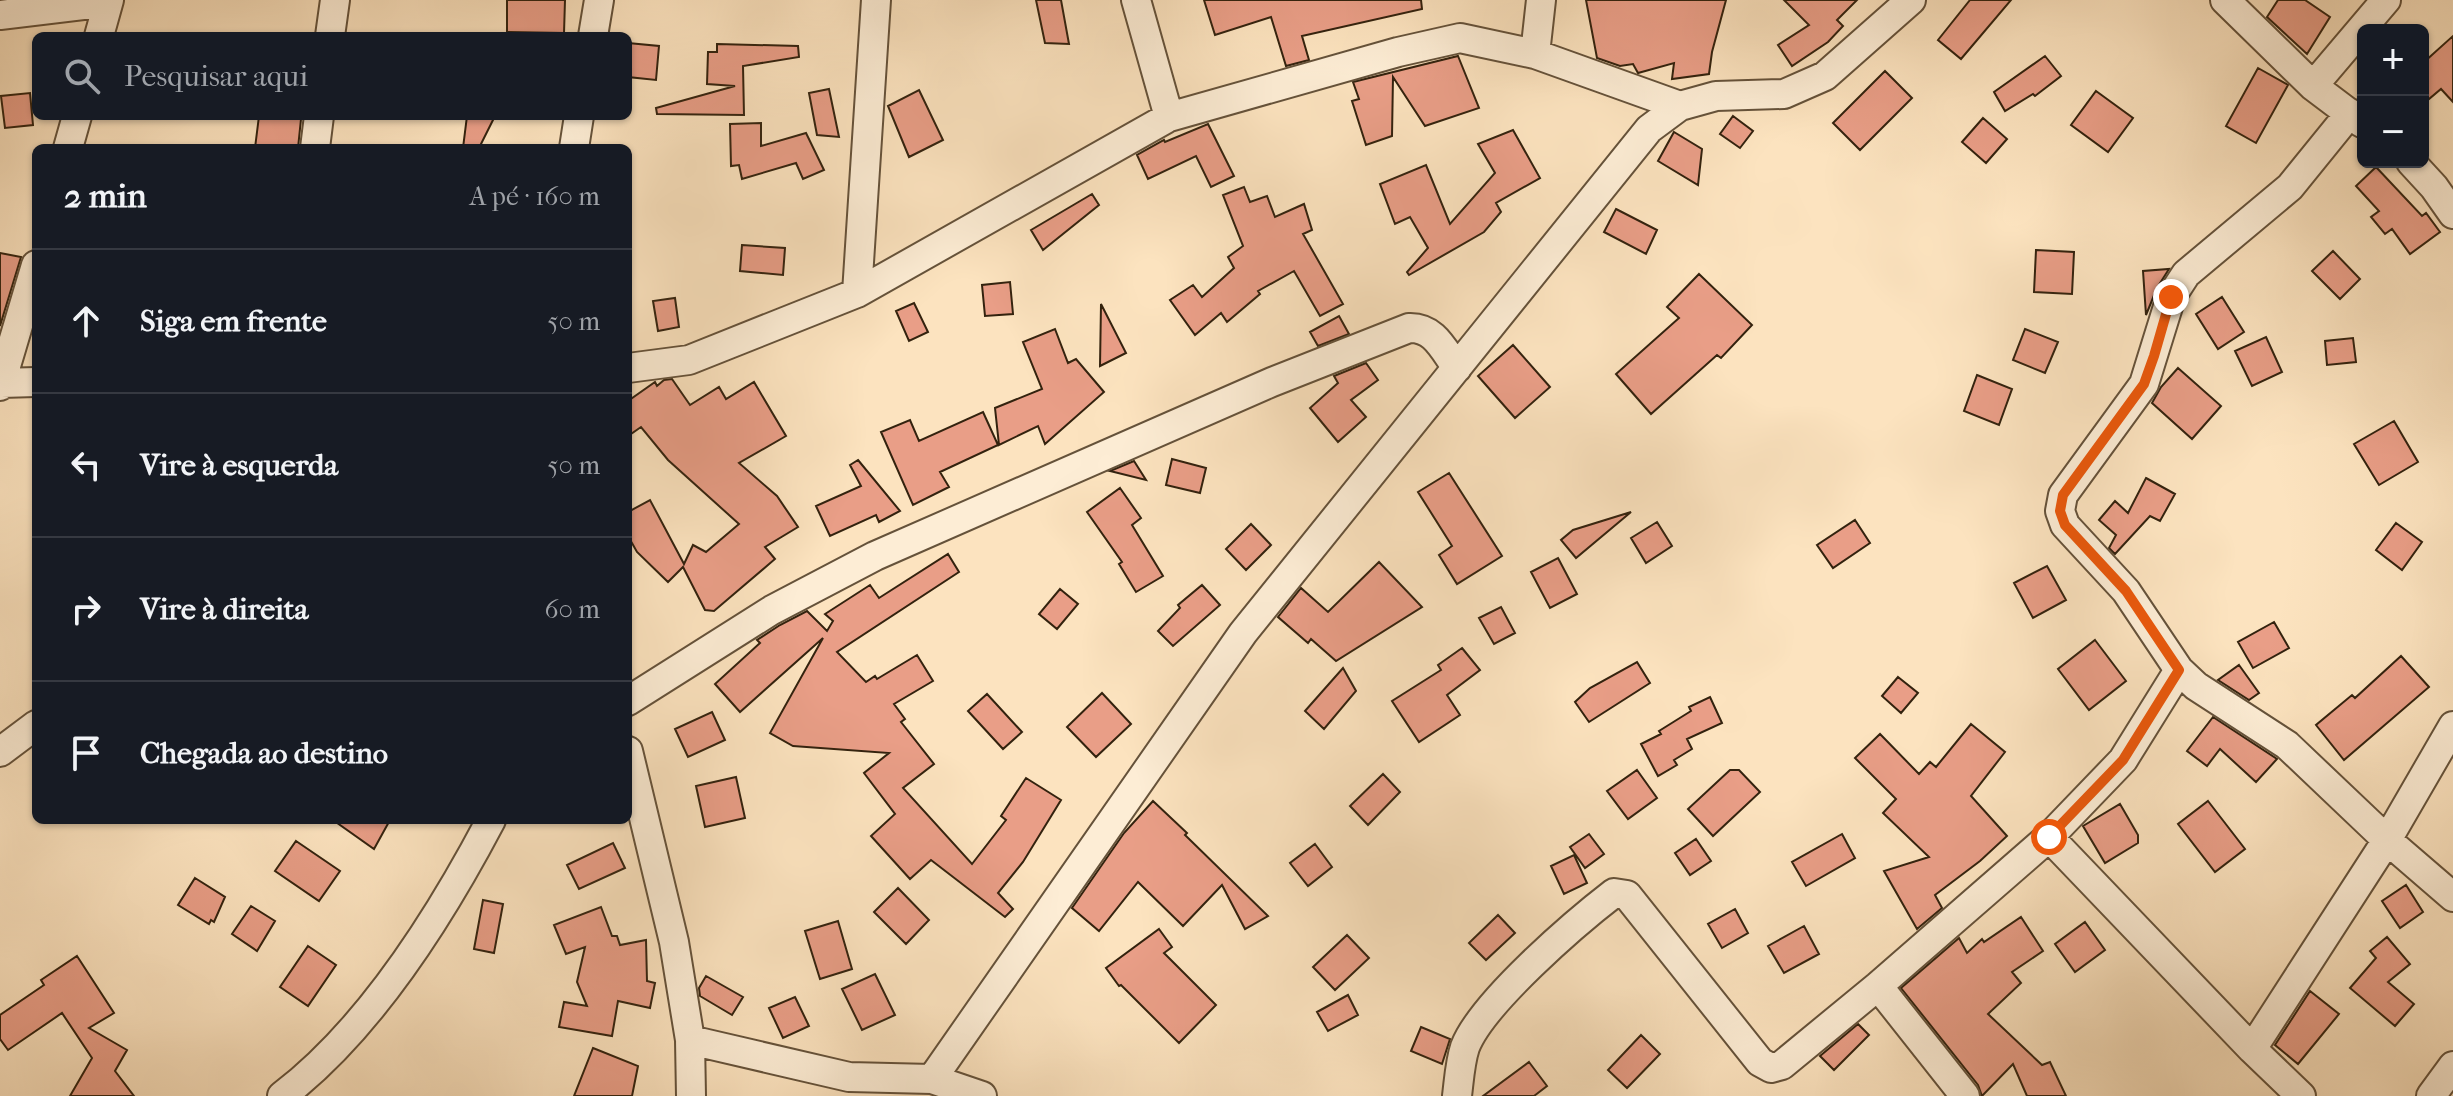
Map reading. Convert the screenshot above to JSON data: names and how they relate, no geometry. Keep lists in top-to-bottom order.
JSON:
{
  "page": {
    "map_buttons": ["+", "−"],
    "search": "Pesquisar aqui",
    "heading": ["2 min", "A pé · 160 m"],
    "list": [
      ["Siga em frente", "50 m"],
      ["Vire à esquerda", "50 m"],
      ["Vire à direita", "60 m"],
      "Chegada ao destino"
    ]
  }
}
